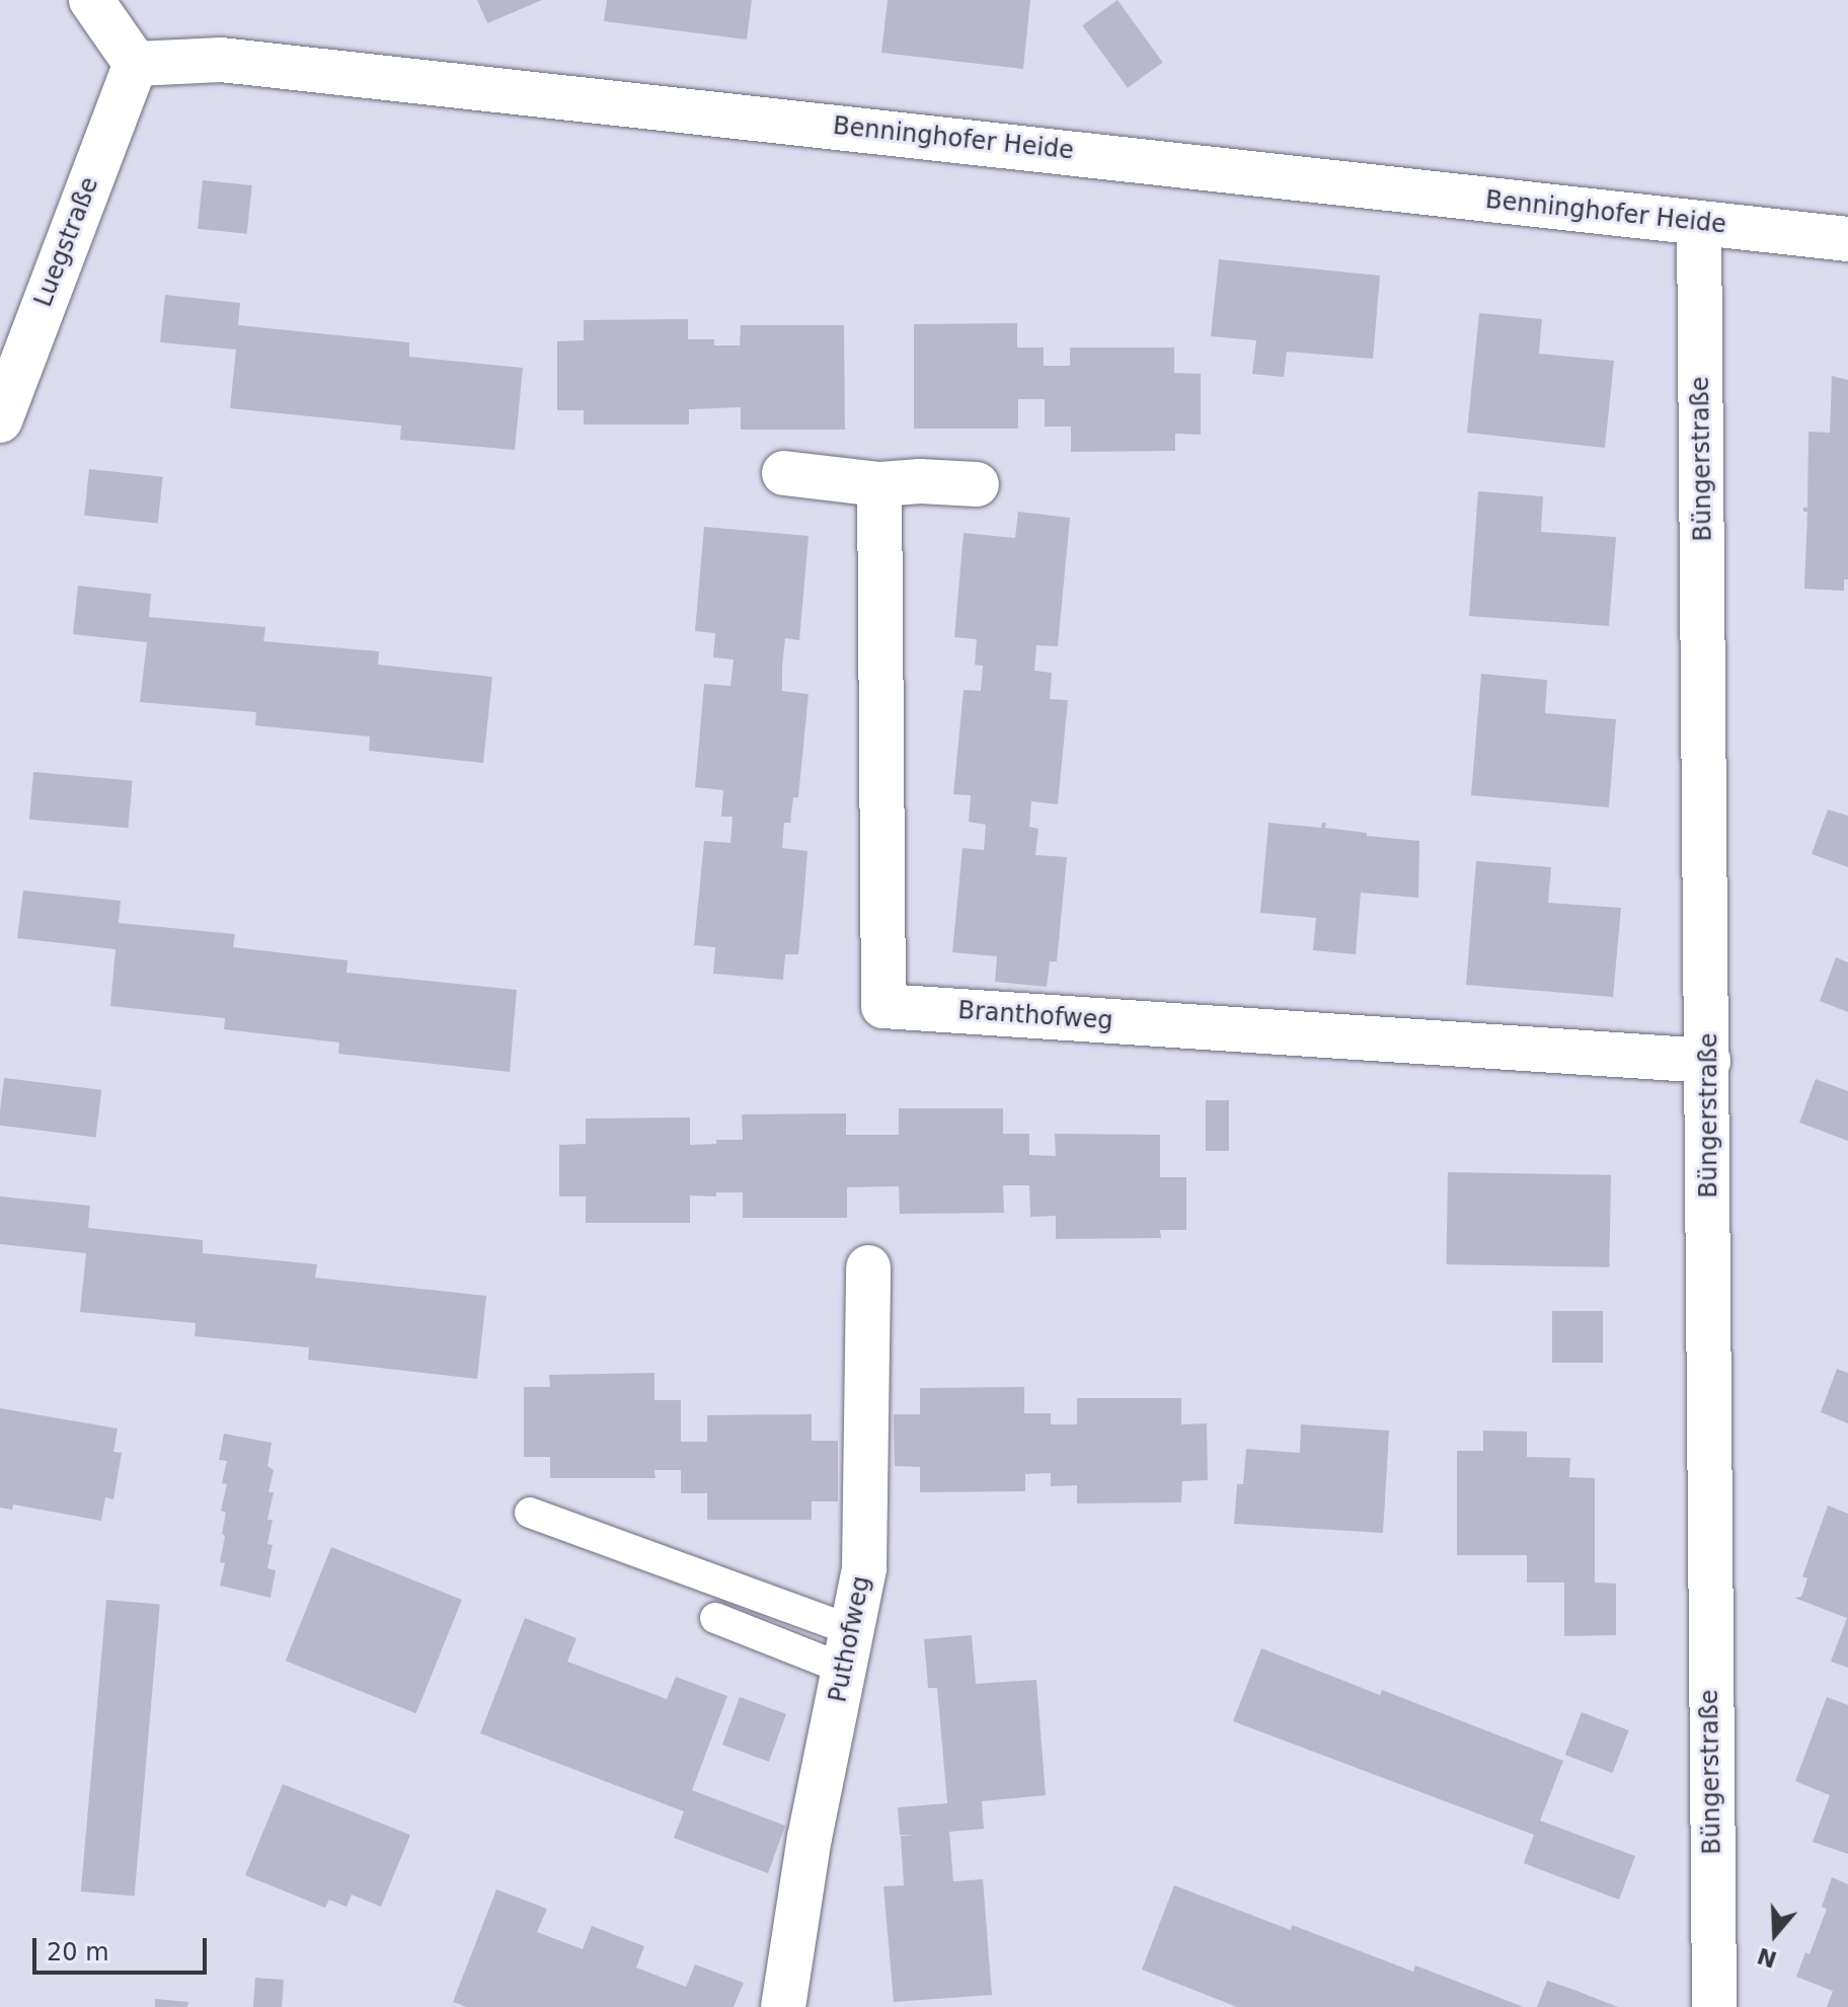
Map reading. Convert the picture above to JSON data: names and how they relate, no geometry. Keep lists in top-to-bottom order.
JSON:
{
  "streets": {
    "street": [
      "Benninghofer Heide",
      "Luegstraße",
      "Büngerstraße",
      "Branthofweg",
      "Puthofweg"
    ]
  },
  "crossings": [
    ["Benninghofer Heide", "Luegstraße"],
    ["Benninghofer Heide", "Büngerstraße"],
    ["Büngerstraße", "Branthofweg"]
  ],
  "scale_bar": "20 m",
  "north": "bottom"
}
